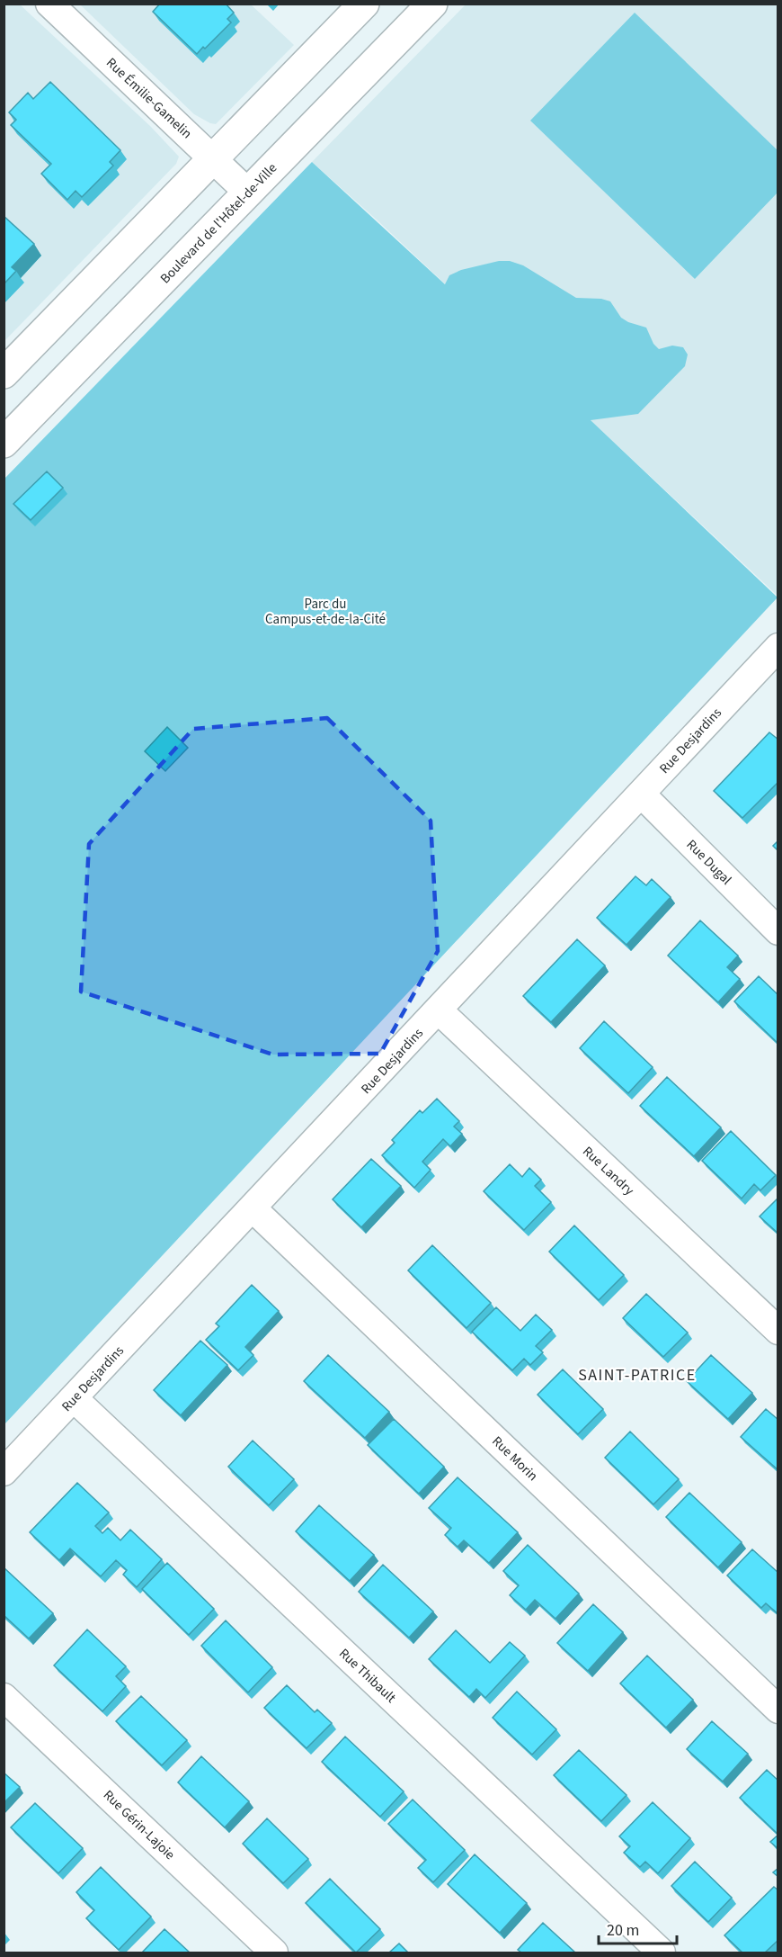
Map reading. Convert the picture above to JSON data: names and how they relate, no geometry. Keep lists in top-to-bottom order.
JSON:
{
  "streets": {
    "main road": ["Boulevard de l'Hôtel-de-Ville"],
    "street": [
      "Rue Émilie-Gamelin",
      "Rue Desjardins",
      "Rue Dugal",
      "Rue Landry",
      "Rue Morin",
      "Rue Thibault",
      "Rue Gérin-Lajoie"
    ]
  },
  "crossings": [
    ["Rue Émilie-Gamelin", "Boulevard de l'Hôtel-de-Ville"],
    ["Rue Desjardins", "Rue Dugal"],
    ["Rue Desjardins", "Rue Landry"],
    ["Rue Desjardins", "Rue Morin"],
    ["Rue Desjardins", "Rue Thibault"]
  ],
  "districts": ["SAINT-PATRICE"],
  "parks": ["Parc du Campus-et-de-la-Cité"],
  "scale_bar": "20 m"
}
